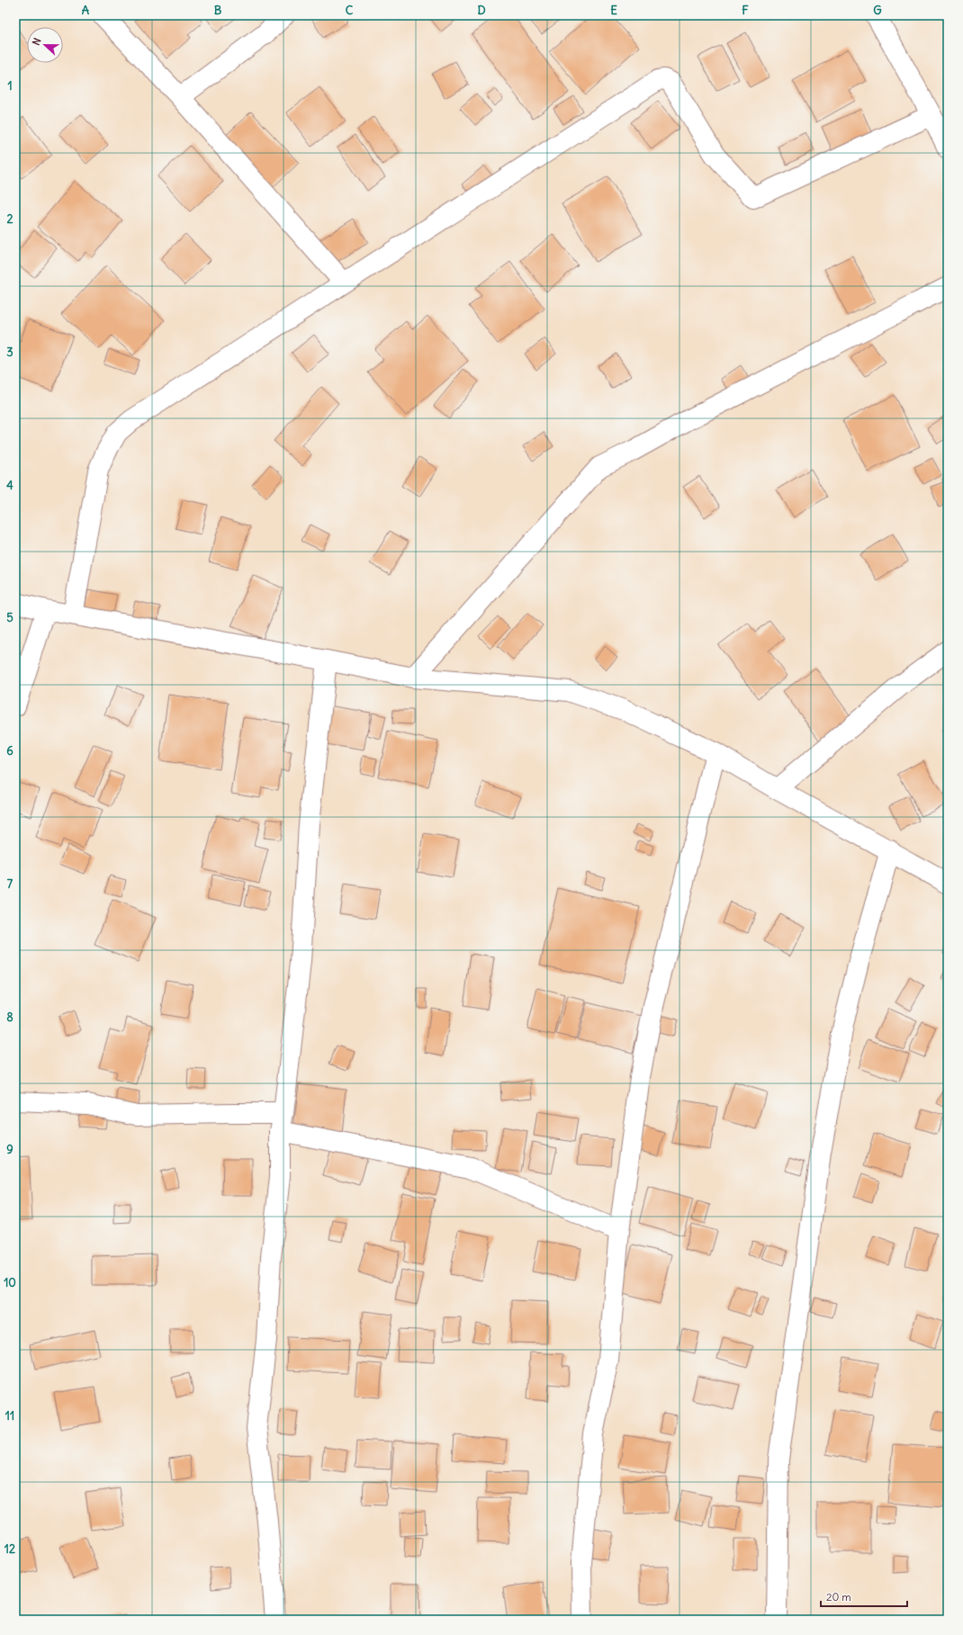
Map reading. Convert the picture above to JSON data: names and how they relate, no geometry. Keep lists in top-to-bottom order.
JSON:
{
  "scale_bar": "20 m",
  "north": "left",
  "grid": {
    "columns": [
      "A",
      "B",
      "C",
      "D",
      "E",
      "F",
      "G"
    ],
    "rows": [
      "1",
      "2",
      "3",
      "4",
      "5",
      "6",
      "7",
      "8",
      "9",
      "10",
      "11",
      "12"
    ]
  }
}
